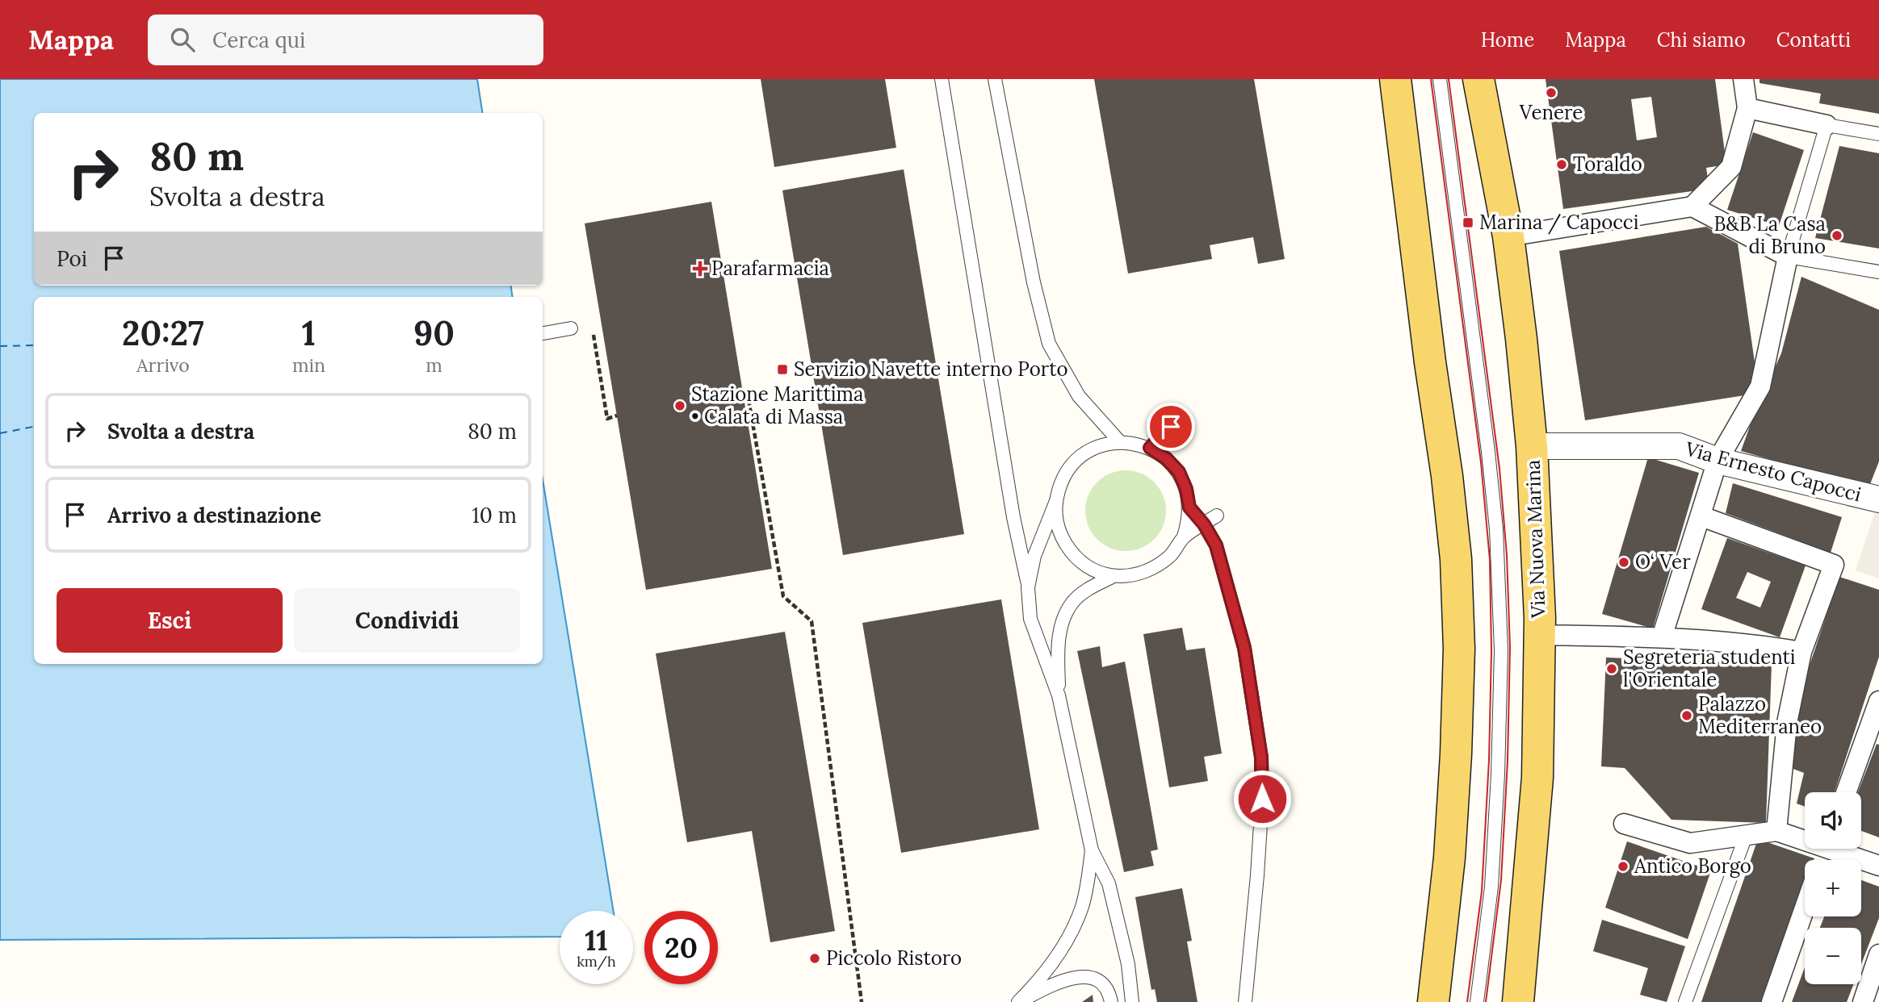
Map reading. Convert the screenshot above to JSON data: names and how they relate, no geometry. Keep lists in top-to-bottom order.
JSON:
{
  "streets": {
    "main road": ["Via Nuova Marina"],
    "street": ["Via Ernesto Capocci"]
  },
  "crossings": [
    ["Via Ernesto Capocci", "Via Nuova Marina"]
  ],
  "places": {
    "other": [
      "Venere",
      "Toraldo",
      "B&B La Casa di Bruno",
      "Stazione Marittima • Calata di Massa",
      "O‘ Ver",
      "Segreteria studenti l'Orientale",
      "Palazzo Mediterraneo",
      "Antico Borgo",
      "Piccolo Ristoro"
    ],
    "transit": ["Marina / Capocci", "Servizio Navette interno Porto"],
    "health": ["Parafarmacia"]
  },
  "page": {
    "header": "Mappa",
    "search": "Cerca qui",
    "nav": [
      "Home",
      "Mappa",
      "Chi siamo",
      "Contatti"
    ],
    "turn": ["80 m", "Svolta a destra"],
    "then": "Poi",
    "eta": [
      "20:27",
      "Arrivo",
      "1",
      "min",
      "90",
      "m"
    ],
    "list": [
      {
        "name": "Svolta a destra",
        "value": "80 m"
      },
      {
        "name": "Arrivo a destinazione",
        "value": "10 m"
      }
    ],
    "buttons": ["Esci", "Condividi"],
    "map_buttons": ["+", "−"],
    "speed": "11 km/h",
    "limit": "20"
  }
}
